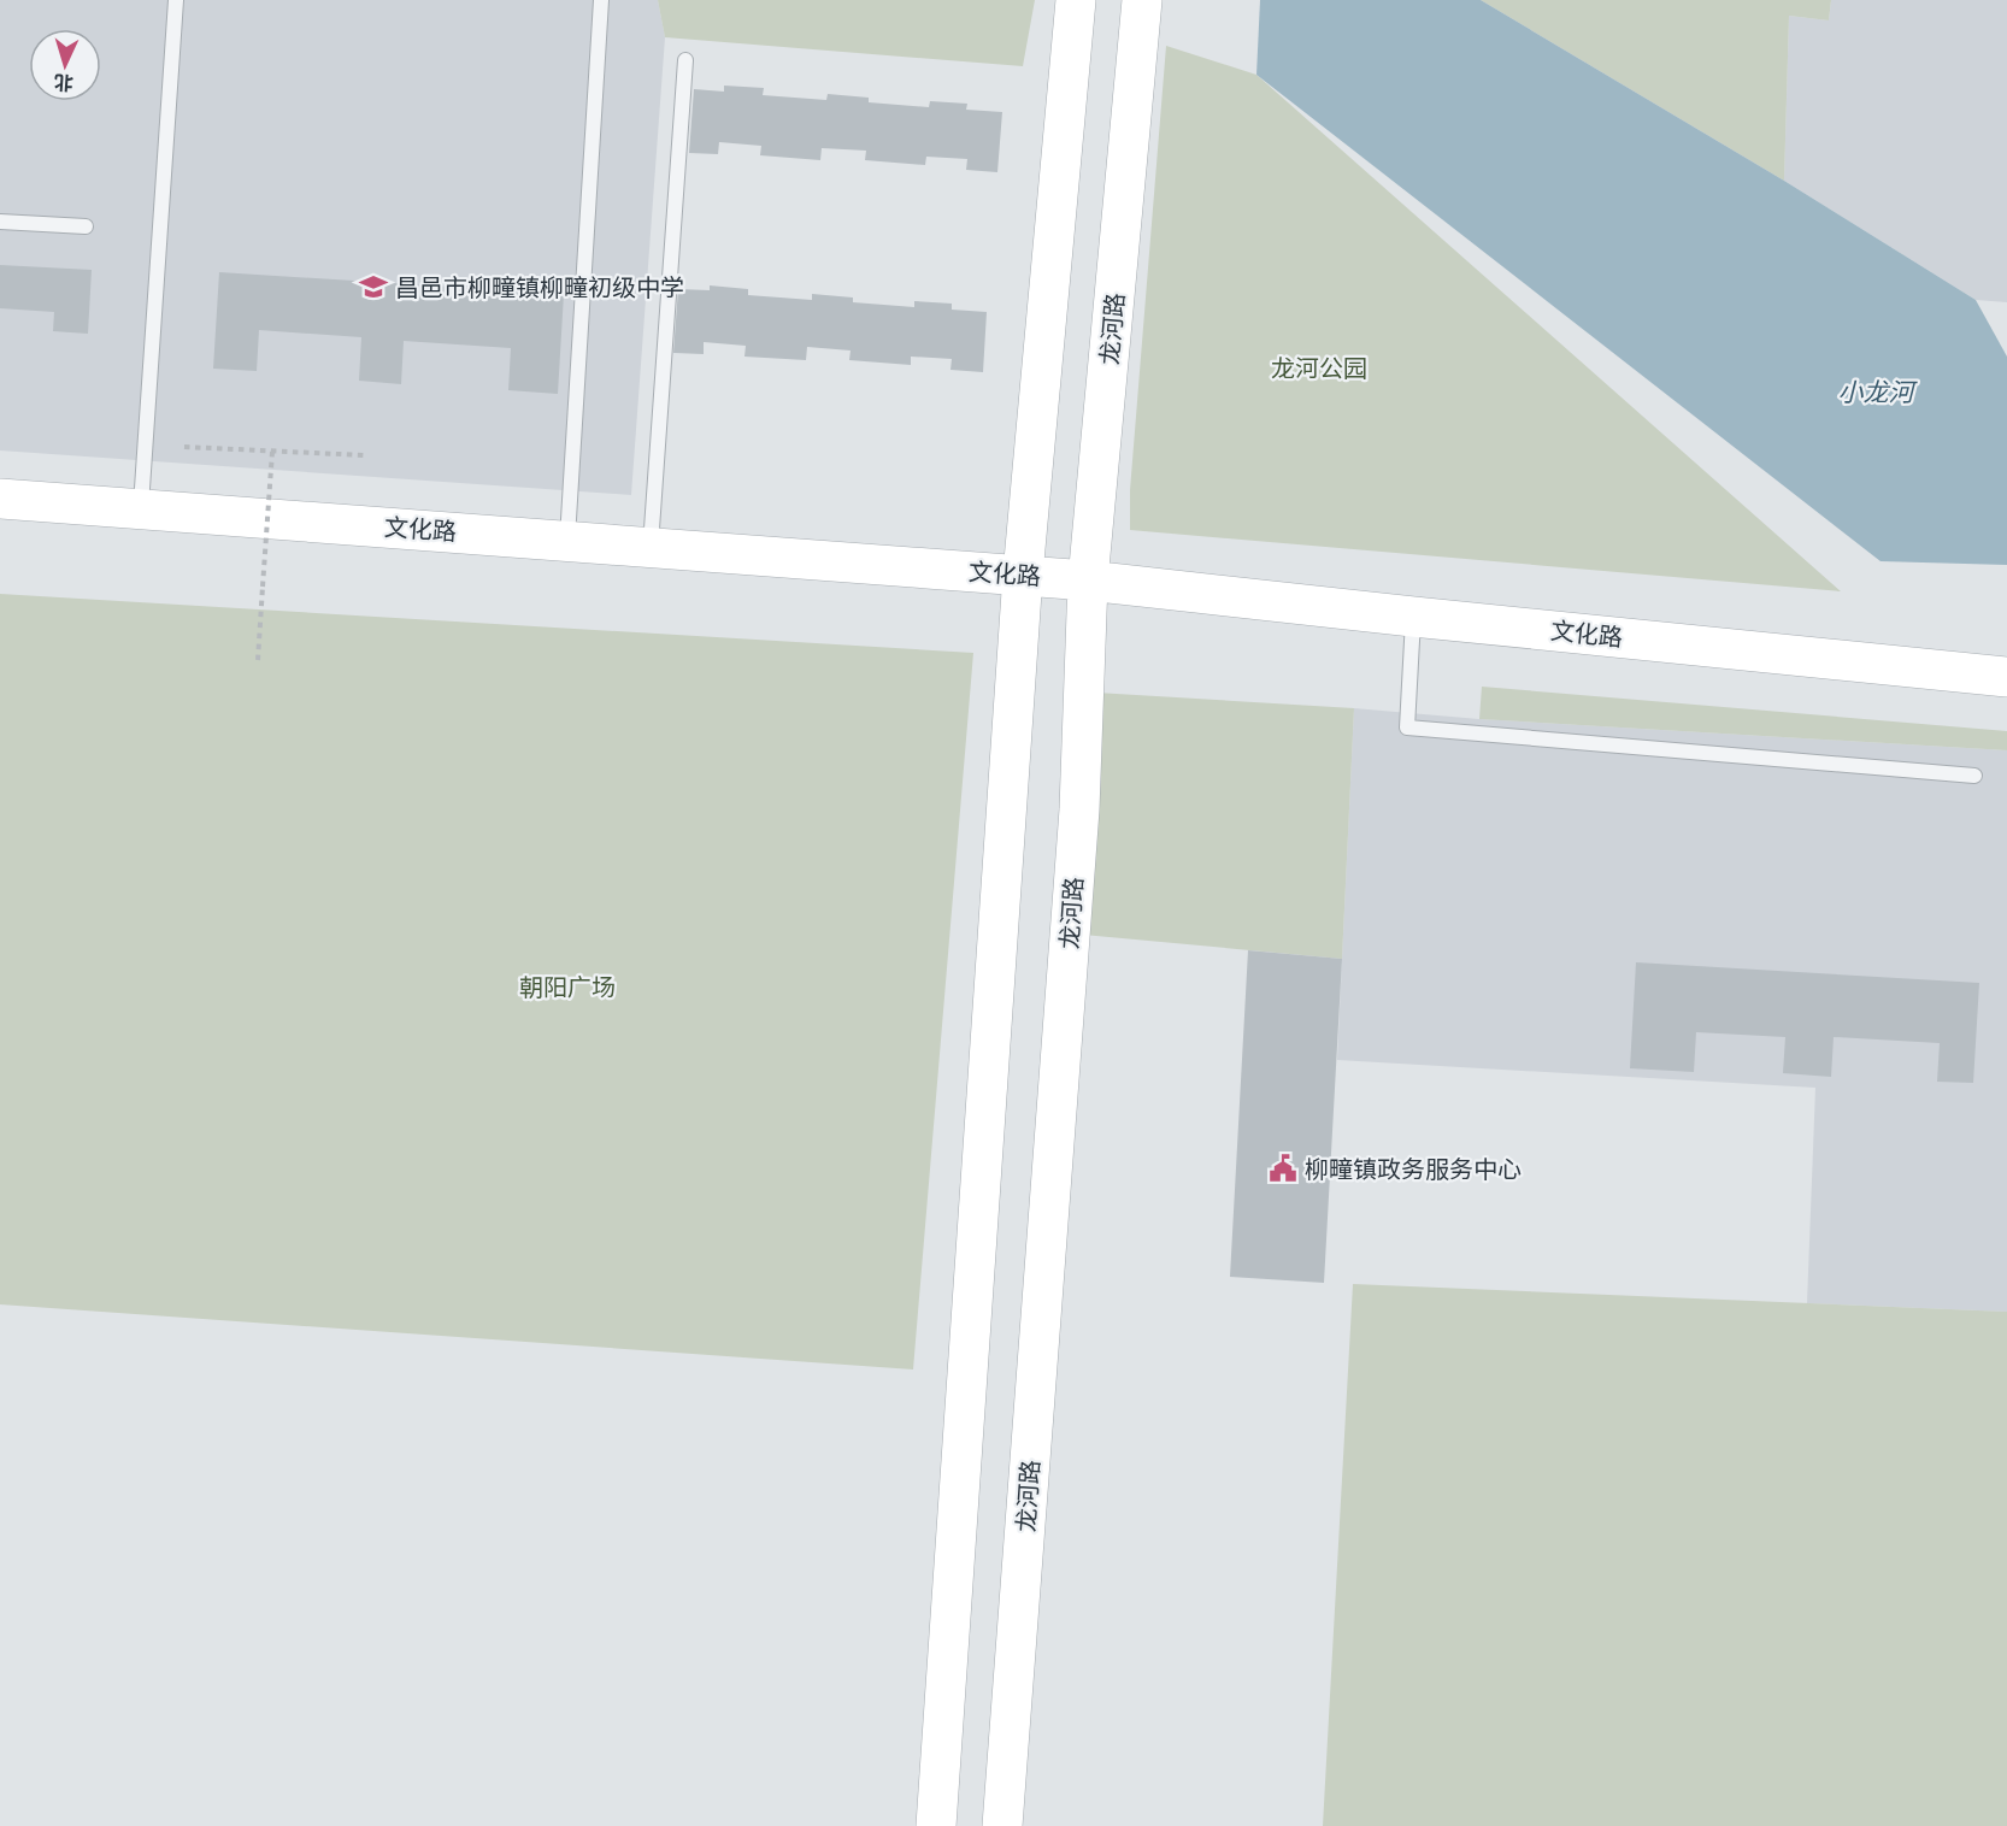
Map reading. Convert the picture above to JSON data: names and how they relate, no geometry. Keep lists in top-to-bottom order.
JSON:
{
  "streets": {
    "main road": ["龙河路", "文化路"]
  },
  "crossings": [
    ["龙河路", "文化路"]
  ],
  "water": ["小龙河"],
  "parks": ["龙河公园", "朝阳广场"],
  "places": {
    "school or university": ["昌邑市柳疃镇柳疃初级中学"],
    "public building": ["柳疃镇政务服务中心"]
  },
  "north": "bottom"
}
